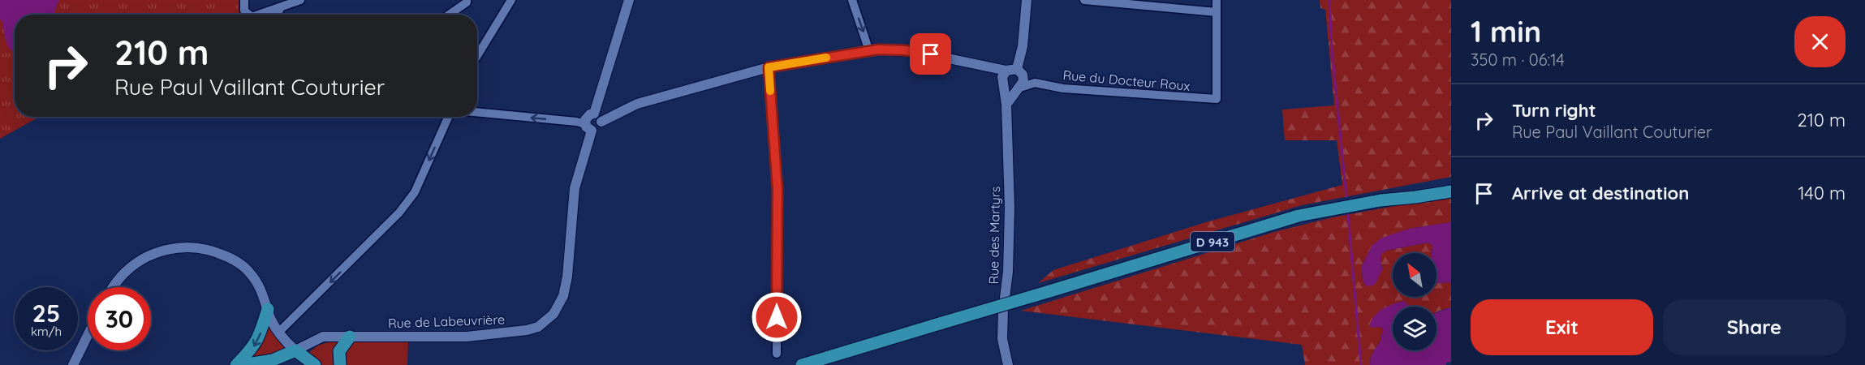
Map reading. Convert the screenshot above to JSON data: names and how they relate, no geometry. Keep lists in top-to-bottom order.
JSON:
{
  "streets": {
    "main road": ["D 943"],
    "street": ["Rue du Docteur Roux", "Rue des Martyrs", "Rue de Labeuvrière"]
  },
  "crossings": [
    ["Rue du Docteur Roux", "Rue des Martyrs"]
  ],
  "north": "top left",
  "page": {
    "heading": ["1 min", "350 m · 06:14"],
    "turn": ["210 m", "Rue Paul Vaillant Couturier"],
    "list": [
      {
        "name": "Turn right",
        "note": "Rue Paul Vaillant Couturier",
        "value": "210 m"
      },
      {
        "name": "Arrive at destination",
        "value": "140 m"
      }
    ],
    "speed": "25 km/h",
    "limit": "30",
    "buttons": ["Exit", "Share"]
  }
}
